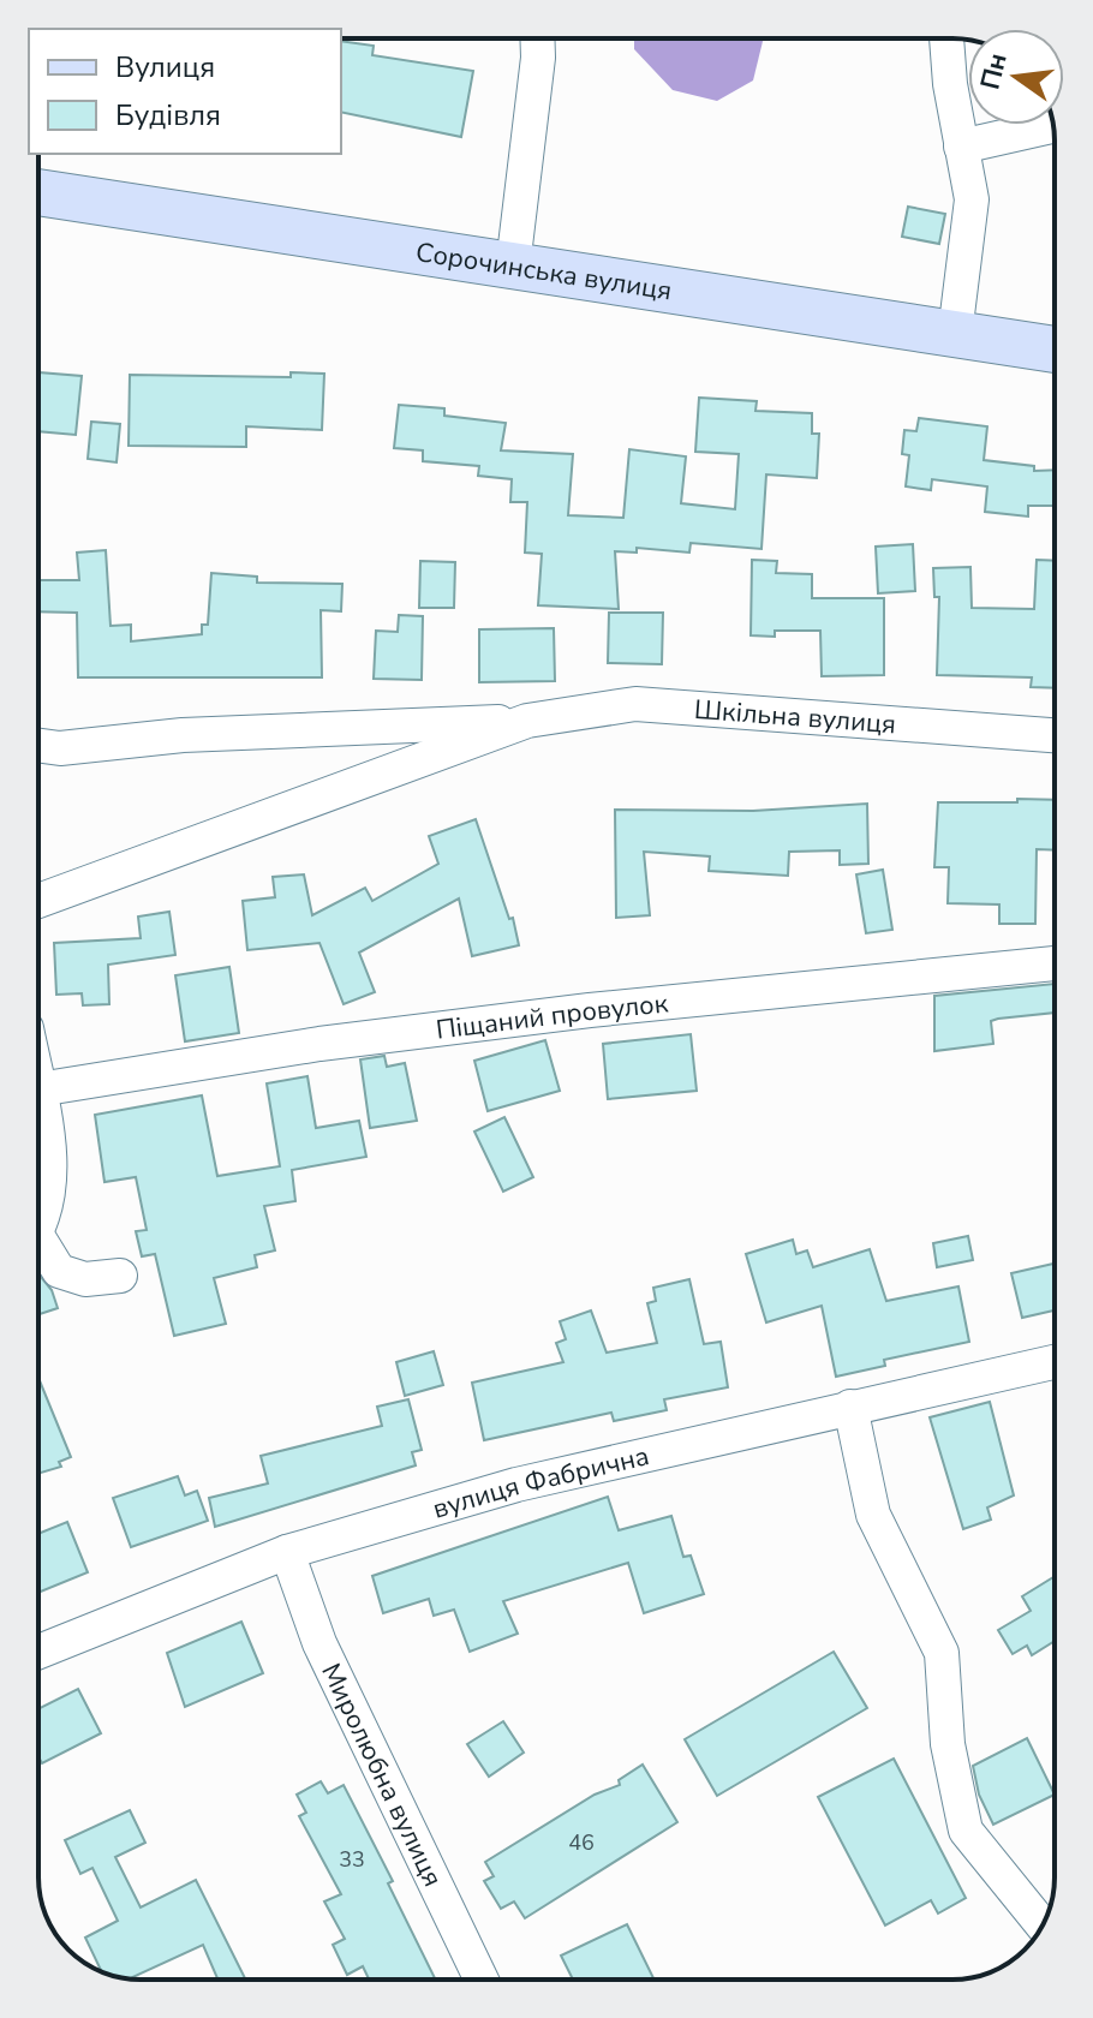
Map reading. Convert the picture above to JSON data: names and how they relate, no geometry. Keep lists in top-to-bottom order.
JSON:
{
  "streets": {
    "main road": ["Сорочинська вулиця"],
    "street": [
      "Шкільна вулиця",
      "Піщаний провулок",
      "вулиця Фабрична",
      "Миролюбна вулиця"
    ]
  },
  "crossings": [
    ["вулиця Фабрична", "Миролюбна вулиця"]
  ],
  "house_numbers": ["46", "33"],
  "legend": ["Вулиця", "Будівля"],
  "north": "left"
}
